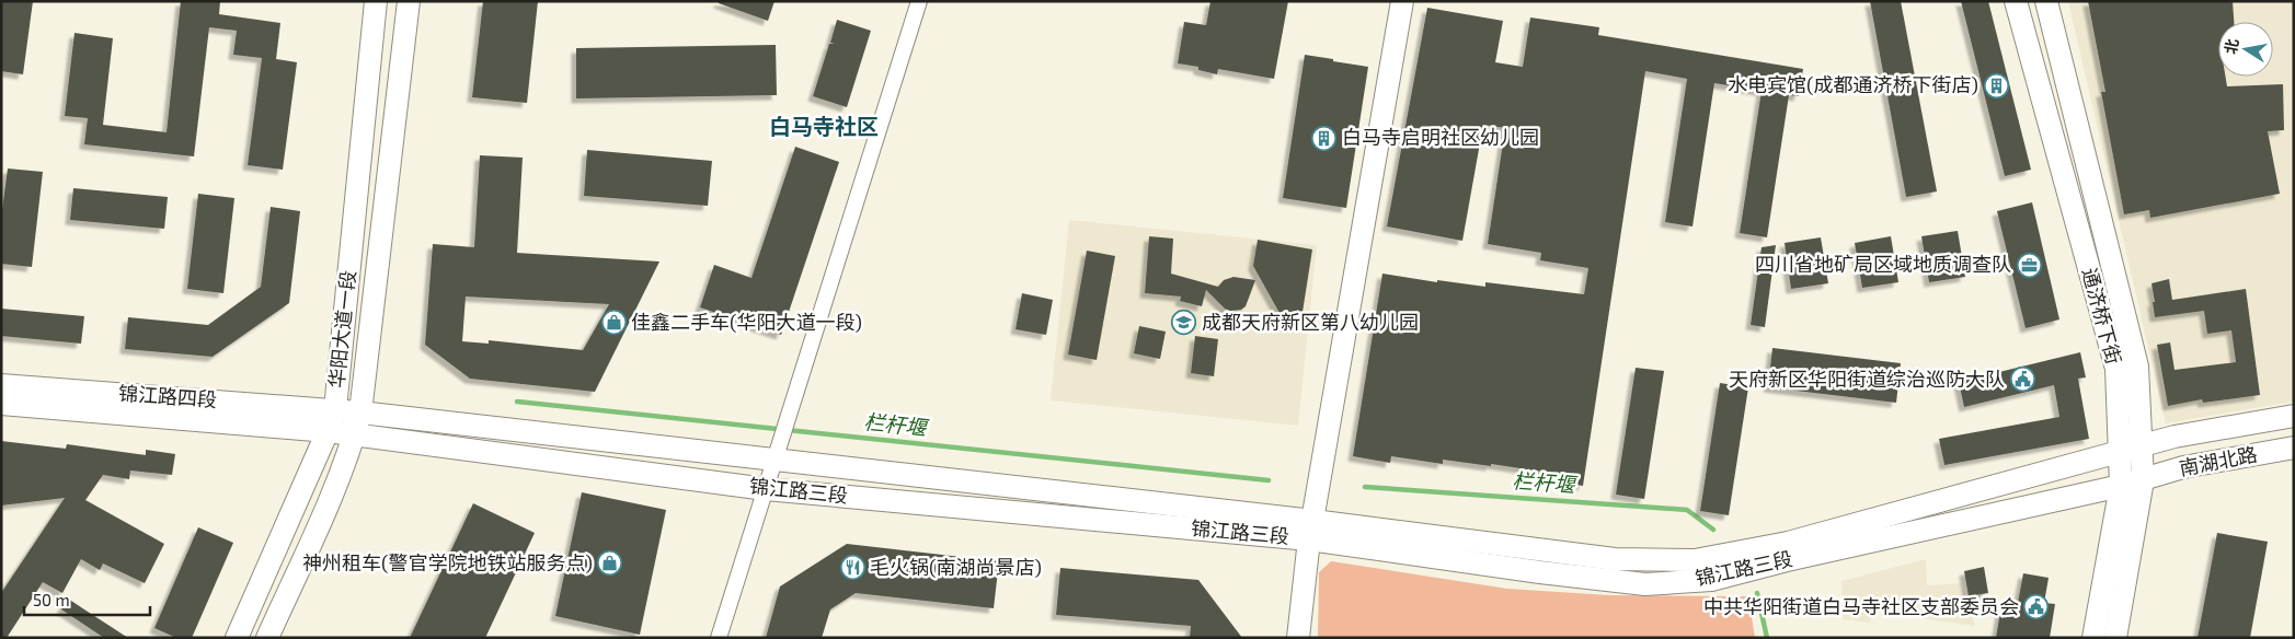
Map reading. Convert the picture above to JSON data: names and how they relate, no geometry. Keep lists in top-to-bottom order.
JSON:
{
  "streets": {
    "main road": [
      "通济桥下街",
      "华阳大道一段",
      "锦江路四段",
      "南湖北路",
      "锦江路三段"
    ]
  },
  "crossings": [
    ["通济桥下街", "南湖北路"],
    ["通济桥下街", "锦江路三段"],
    ["华阳大道一段", "锦江路四段"],
    ["华阳大道一段", "锦江路三段"],
    ["锦江路四段", "锦江路三段"],
    ["南湖北路", "锦江路三段"]
  ],
  "districts": ["白马寺社区"],
  "water": ["栏杆堰"],
  "places": {
    "building": ["水电宾馆(成都通济桥下街店)", "白马寺启明社区幼儿园"],
    "office": ["四川省地矿局区域地质调查队"],
    "shop": ["佳鑫二手车(华阳大道一段)", "神州租车(警官学院地铁站服务点)"],
    "school or university": ["成都天府新区第八幼儿园"],
    "public building": ["天府新区华阳街道综治巡防大队", "中共华阳街道白马寺社区支部委员会"],
    "restaurant": ["毛火锅(南湖尚景店)"]
  },
  "scale_bar": "50 m",
  "north": "left"
}
